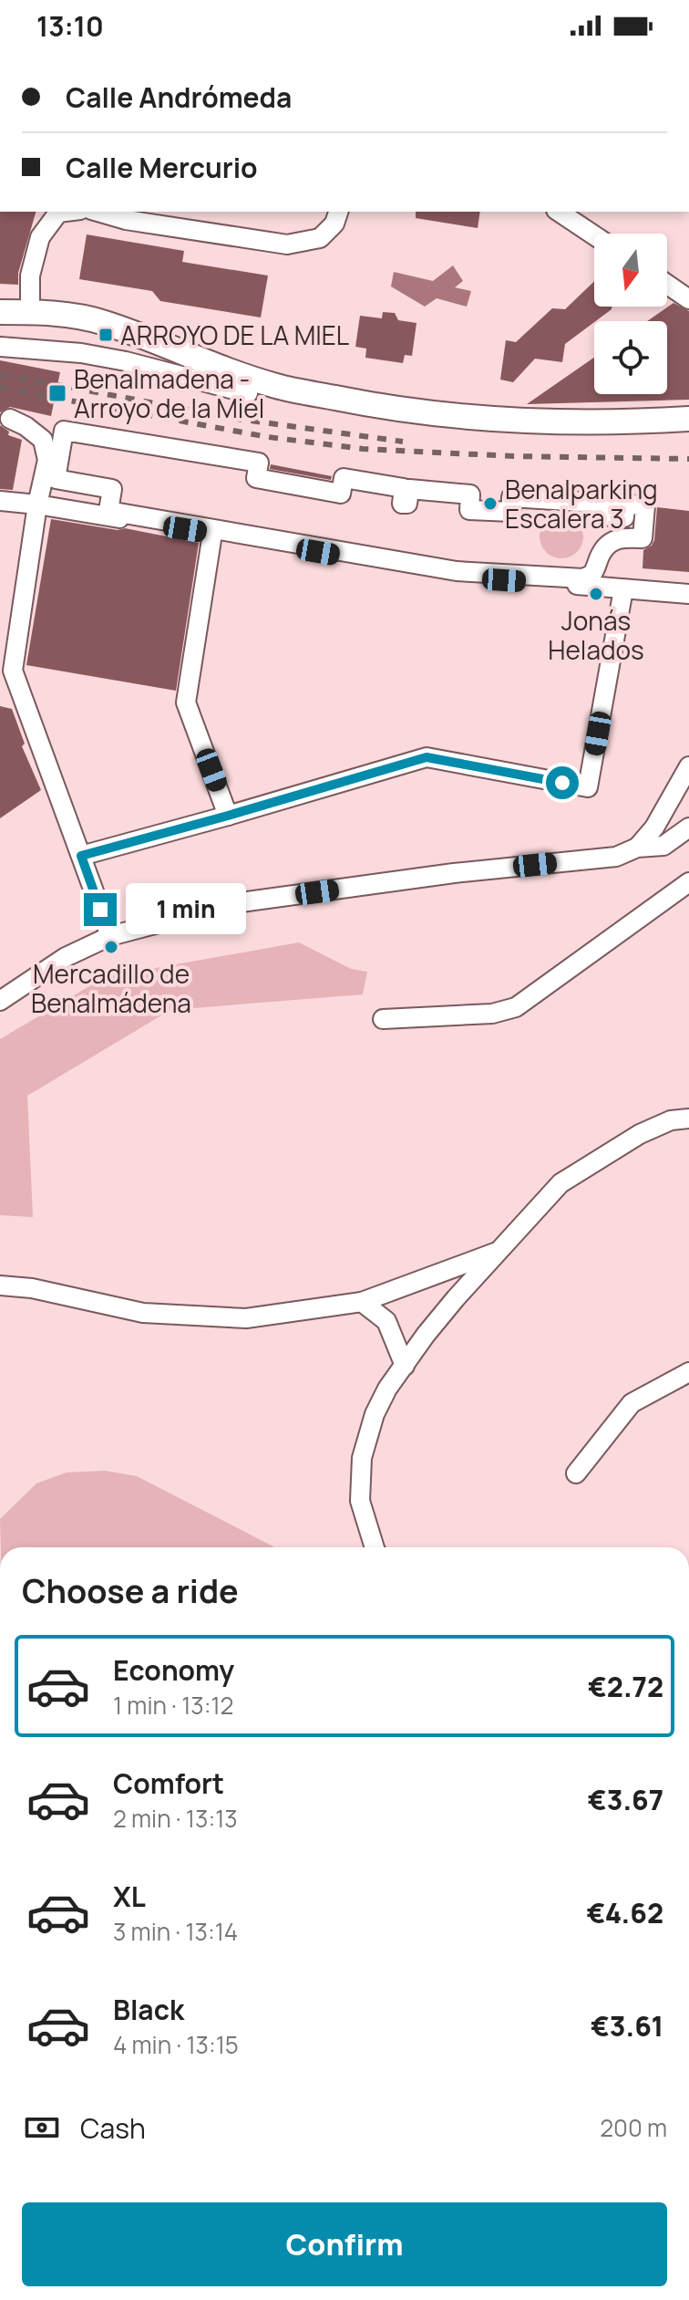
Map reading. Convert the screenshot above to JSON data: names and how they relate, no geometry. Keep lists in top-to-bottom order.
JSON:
{
  "places": {
    "transit": ["ARROYO DE LA MIEL", "Benalmadena - Arroyo de la Miel"],
    "other": ["Benalparking Escalera 3", "Jonás Helados", "Mercadillo de Benalmádena"]
  },
  "north": "bottom",
  "page": {
    "status": "13:10",
    "banner": ["Calle Andrómeda", "Calle Mercurio"],
    "bubble": "1 min",
    "heading": "Choose a ride",
    "list": [
      {
        "name": "Economy",
        "note": "1 min · 13:12",
        "value": "€2.72"
      },
      {
        "name": "Comfort",
        "note": "2 min · 13:13",
        "value": "€3.67"
      },
      {
        "name": "XL",
        "note": "3 min · 13:14",
        "value": "€4.62"
      },
      {
        "name": "Black",
        "note": "4 min · 13:15",
        "value": "€3.61"
      }
    ],
    "pay": ["Cash", "200 m"],
    "buttons": "Confirm"
  }
}
